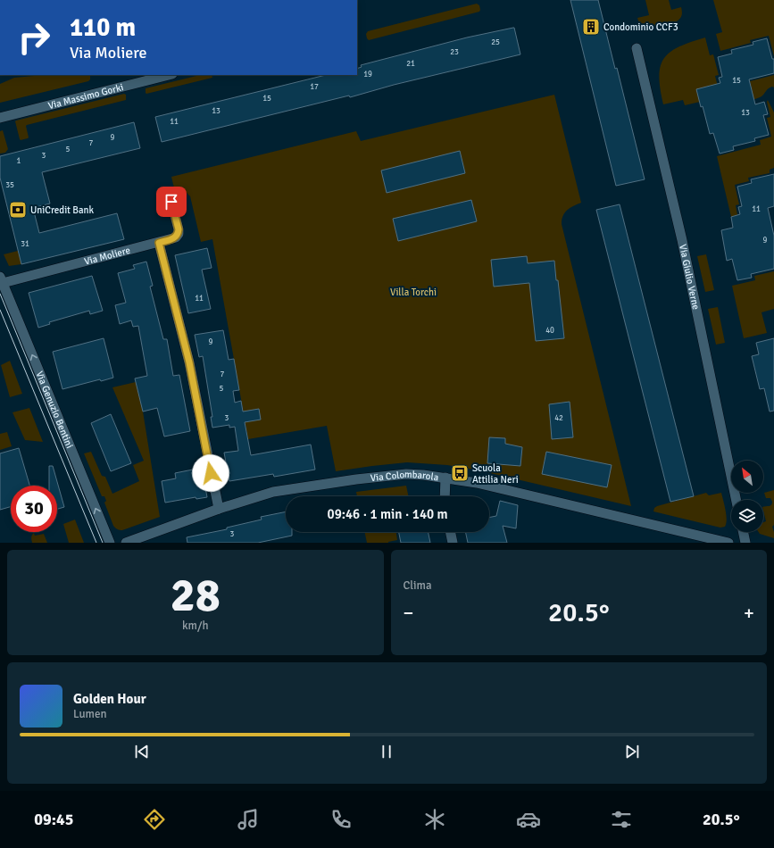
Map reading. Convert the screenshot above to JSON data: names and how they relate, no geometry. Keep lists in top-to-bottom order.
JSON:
{
  "streets": {
    "street": [
      "Via Massimo Gorki",
      "Via Moliere",
      "Via Giulio Verne",
      "Via Genuzio Bentini",
      "Via Colombarola"
    ]
  },
  "crossings": [
    ["Via Moliere", "Via Genuzio Bentini"]
  ],
  "one_way": ["Via Genuzio Bentini"],
  "parks": ["Villa Torchi"],
  "places": {
    "building": ["Condominio CCF3"],
    "bank": ["UniCredit Bank"],
    "bus stop": ["Scuola Attilia Neri"]
  },
  "house_numbers": [
    "25",
    "23",
    "21",
    "19",
    "15",
    "17",
    "15",
    "13",
    "13",
    "11",
    "9",
    "7",
    "5",
    "3",
    "1",
    "35",
    "11",
    "9",
    "31",
    "11",
    "40",
    "9",
    "7",
    "5",
    "3",
    "42",
    "3"
  ],
  "north": "top left",
  "page": {
    "turn": ["110 m", "Via Moliere"],
    "limit": "30",
    "trip": "09:46 · 1 min · 140 m",
    "tile": [
      ["28", "km/h"],
      "Clima"
    ],
    "heat": ["−", "20.5°", "+"],
    "song": ["Golden Hour", "Lumen"],
    "tabs": ["09:45", "20.5°"]
  }
}
